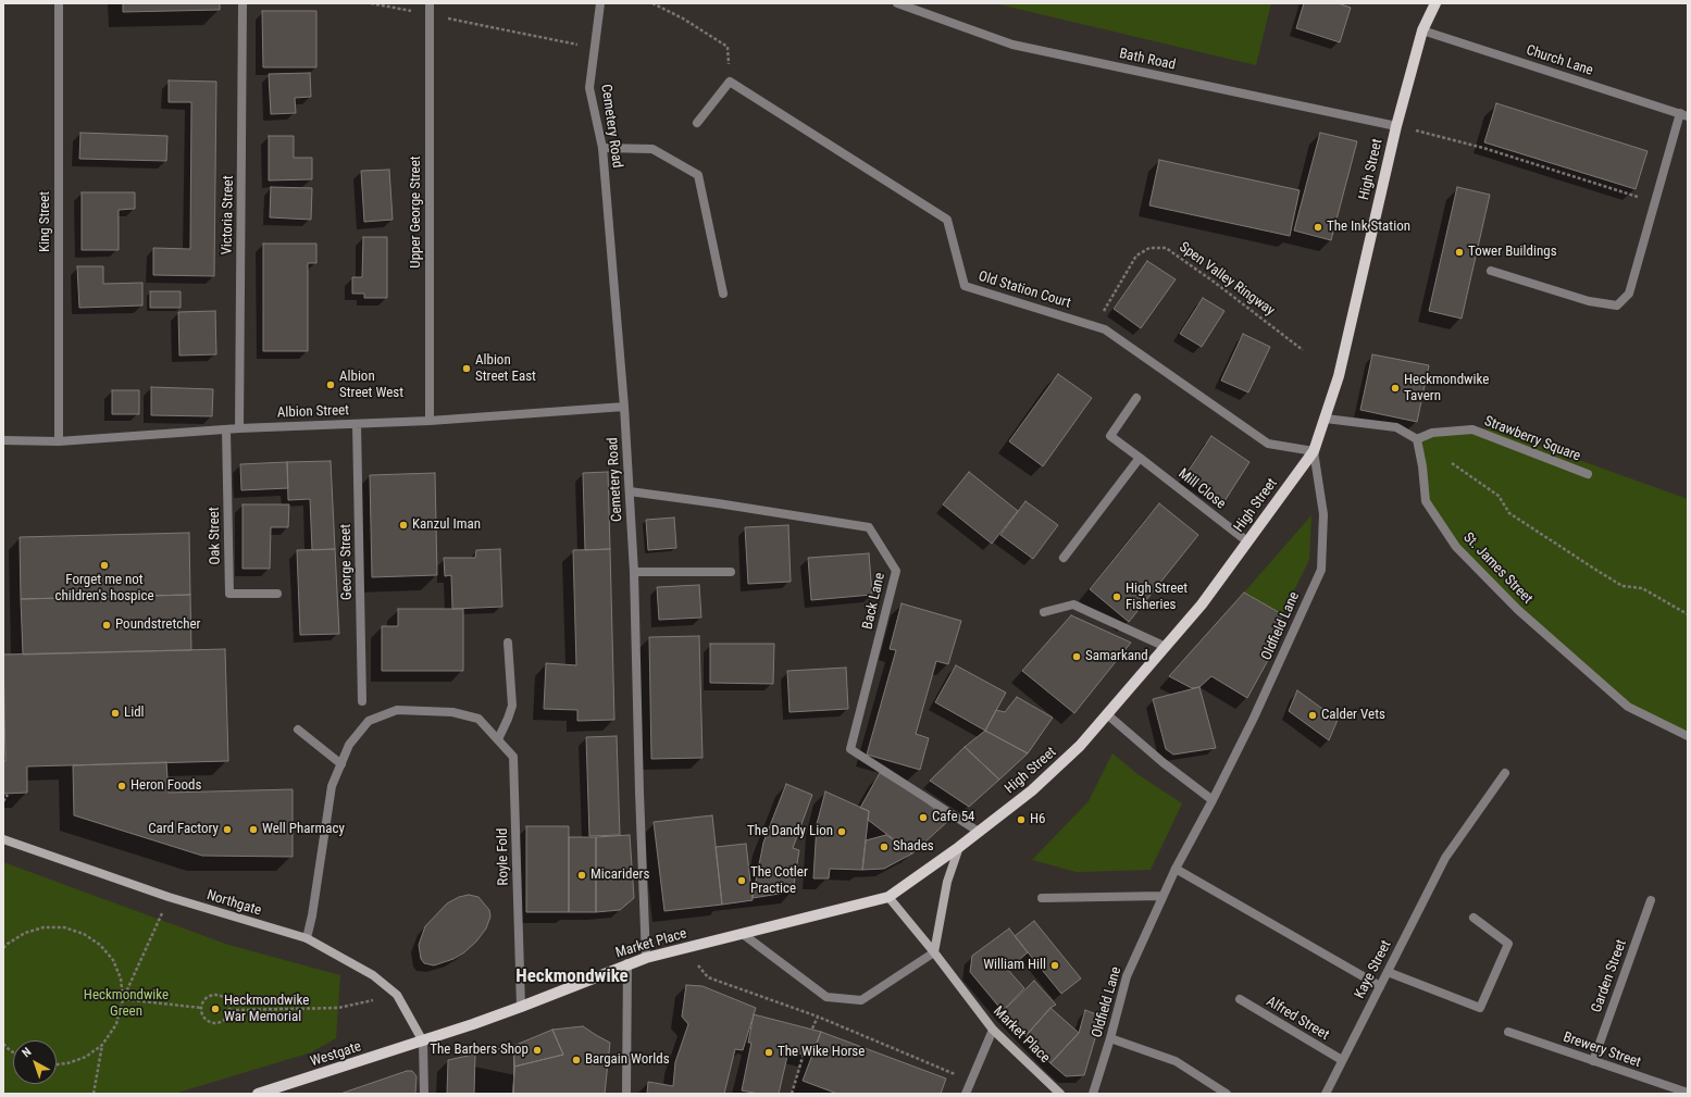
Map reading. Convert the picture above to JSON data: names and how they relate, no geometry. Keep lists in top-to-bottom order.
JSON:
{
  "streets": {
    "main road": [
      "High Street",
      "Northgate",
      "Market Place",
      "Westgate"
    ],
    "street": [
      "Bath Road",
      "Church Lane",
      "Cemetery Road",
      "Upper George Street",
      "Victoria Street",
      "King Street",
      "Old Station Court",
      "Albion Street",
      "Strawberry Square",
      "Mill Close",
      "Oak Street",
      "George Street",
      "St. James Street",
      "Back Lane",
      "Oldfield Lane",
      "Royle Fold",
      "Kaye Street",
      "Garden Street",
      "Alfred Street",
      "Brewery Street"
    ],
    "path": ["Spen Valley Ringway"]
  },
  "crossings": [
    ["Bath Road", "High Street"],
    ["Church Lane", "High Street"],
    ["Cemetery Road", "Albion Street"],
    ["Cemetery Road", "Back Lane"],
    ["Cemetery Road", "Market Place"],
    ["High Street", "Old Station Court"],
    ["High Street", "Mill Close"],
    ["High Street", "Back Lane"],
    ["High Street", "Oldfield Lane"],
    ["High Street", "Market Place"],
    ["Upper George Street", "Albion Street"],
    ["Victoria Street", "Albion Street"],
    ["King Street", "Albion Street"],
    ["Spen Valley Ringway", "Old Station Court"],
    ["Old Station Court", "Oldfield Lane"],
    ["Albion Street", "Oak Street"],
    ["Albion Street", "George Street"],
    ["Strawberry Square", "St. James Street"],
    ["Royle Fold", "Market Place"],
    ["Northgate", "Market Place"],
    ["Northgate", "Westgate"],
    ["Market Place", "Westgate"],
    ["Kaye Street", "Alfred Street"],
    ["Garden Street", "Brewery Street"]
  ],
  "districts": ["Heckmondwike"],
  "parks": ["Heckmondwike Green"],
  "places": [
    "The Ink Station",
    "Tower Buildings",
    "Albion Street East",
    "Albion Street West",
    "Heckmondwike Tavern",
    "Kanzul Iman",
    "Forget me not children's hospice",
    "High Street Fisheries",
    "Poundstretcher",
    "Samarkand",
    "Lidl",
    "Calder Vets",
    "Heron Foods",
    "Cafe 54",
    "H6",
    "Card Factory",
    "Well Pharmacy",
    "The Dandy Lion",
    "Shades",
    "Micariders",
    "The Cotler Practice",
    "William Hill",
    "Heckmondwike War Memorial",
    "The Barbers Shop",
    "The Wike Horse",
    "Bargain Worlds"
  ],
  "north": "top left"
}
